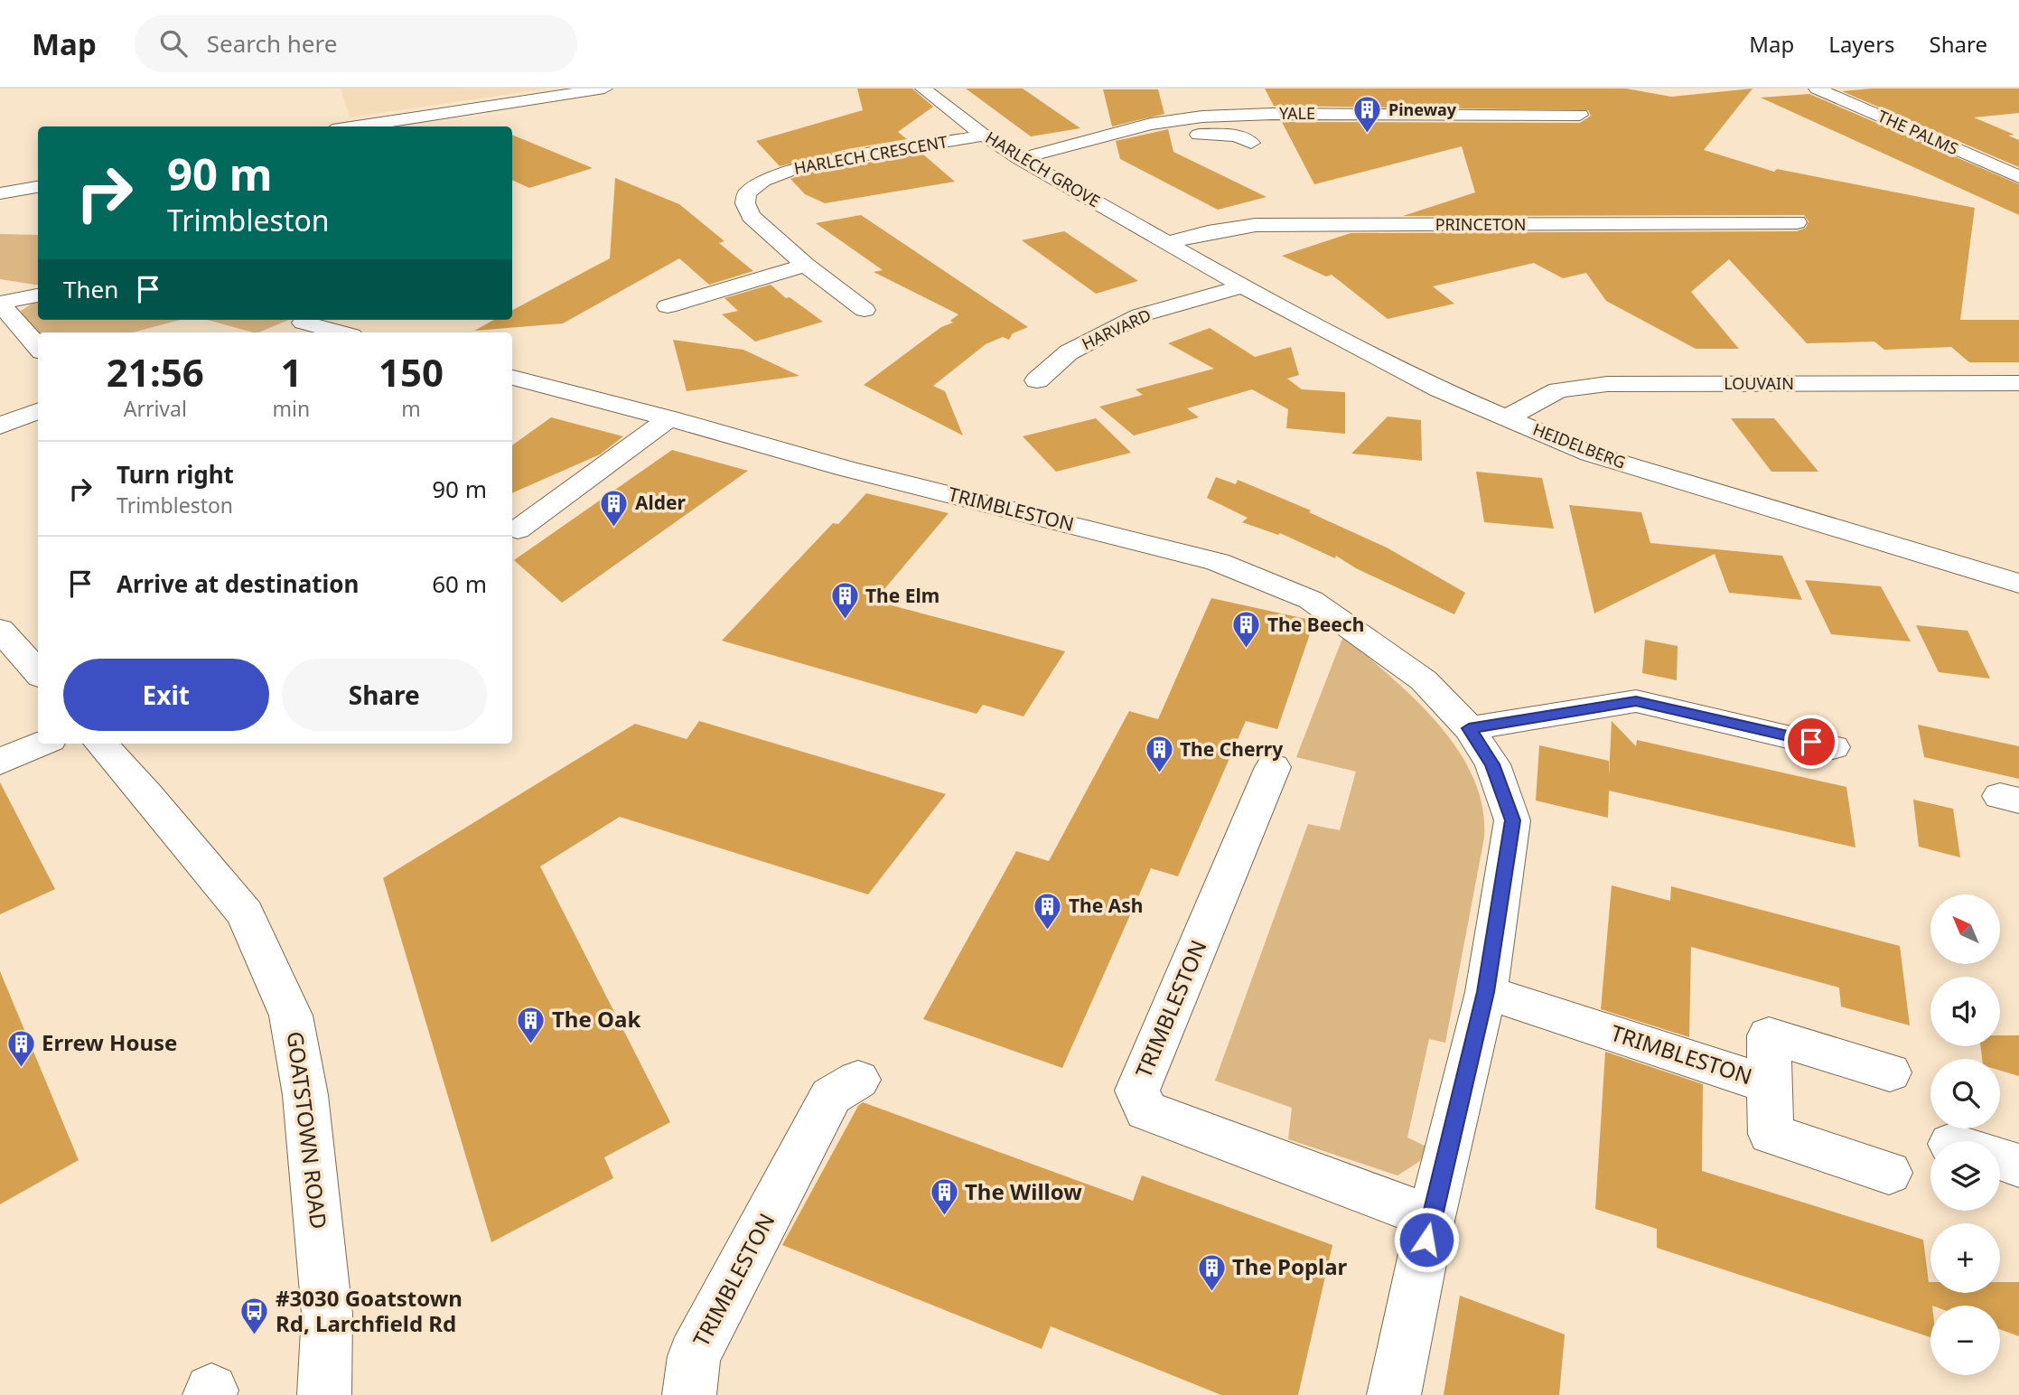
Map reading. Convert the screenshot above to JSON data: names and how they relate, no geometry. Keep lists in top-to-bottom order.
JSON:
{
  "streets": {
    "street": [
      "YALE",
      "THE PALMS",
      "HARLECH CRESCENT",
      "HARLECH GROVE",
      "PRINCETON",
      "HARVARD",
      "LOUVAIN",
      "HEIDELBERG",
      "TRIMBLESTON",
      "GOATSTOWN ROAD"
    ]
  },
  "crossings": [
    ["YALE", "HARLECH GROVE"],
    ["HARLECH CRESCENT", "HARLECH GROVE"],
    ["HARLECH GROVE", "PRINCETON"],
    ["HARLECH GROVE", "HEIDELBERG"],
    ["PRINCETON", "HEIDELBERG"],
    ["HARVARD", "HEIDELBERG"],
    ["LOUVAIN", "HEIDELBERG"]
  ],
  "places": {
    "building": [
      "Pineway",
      "Alder",
      "The Elm",
      "The Beech",
      "The Cherry",
      "The Ash",
      "The Oak",
      "Errew House",
      "The Willow",
      "The Poplar"
    ],
    "bus stop": ["#3030 Goatstown Rd, Larchfield Rd"]
  },
  "north": "top left",
  "page": {
    "header": "Map",
    "search": "Search here",
    "nav": ["Map", "Layers", "Share"],
    "turn": ["90 m", "Trimbleston"],
    "then": "Then",
    "eta": [
      "21:56",
      "Arrival",
      "1",
      "min",
      "150",
      "m"
    ],
    "list": [
      {
        "name": "Turn right",
        "note": "Trimbleston",
        "value": "90 m"
      },
      {
        "name": "Arrive at destination",
        "value": "60 m"
      }
    ],
    "buttons": ["Exit", "Share"],
    "map_buttons": ["+", "−"]
  }
}
